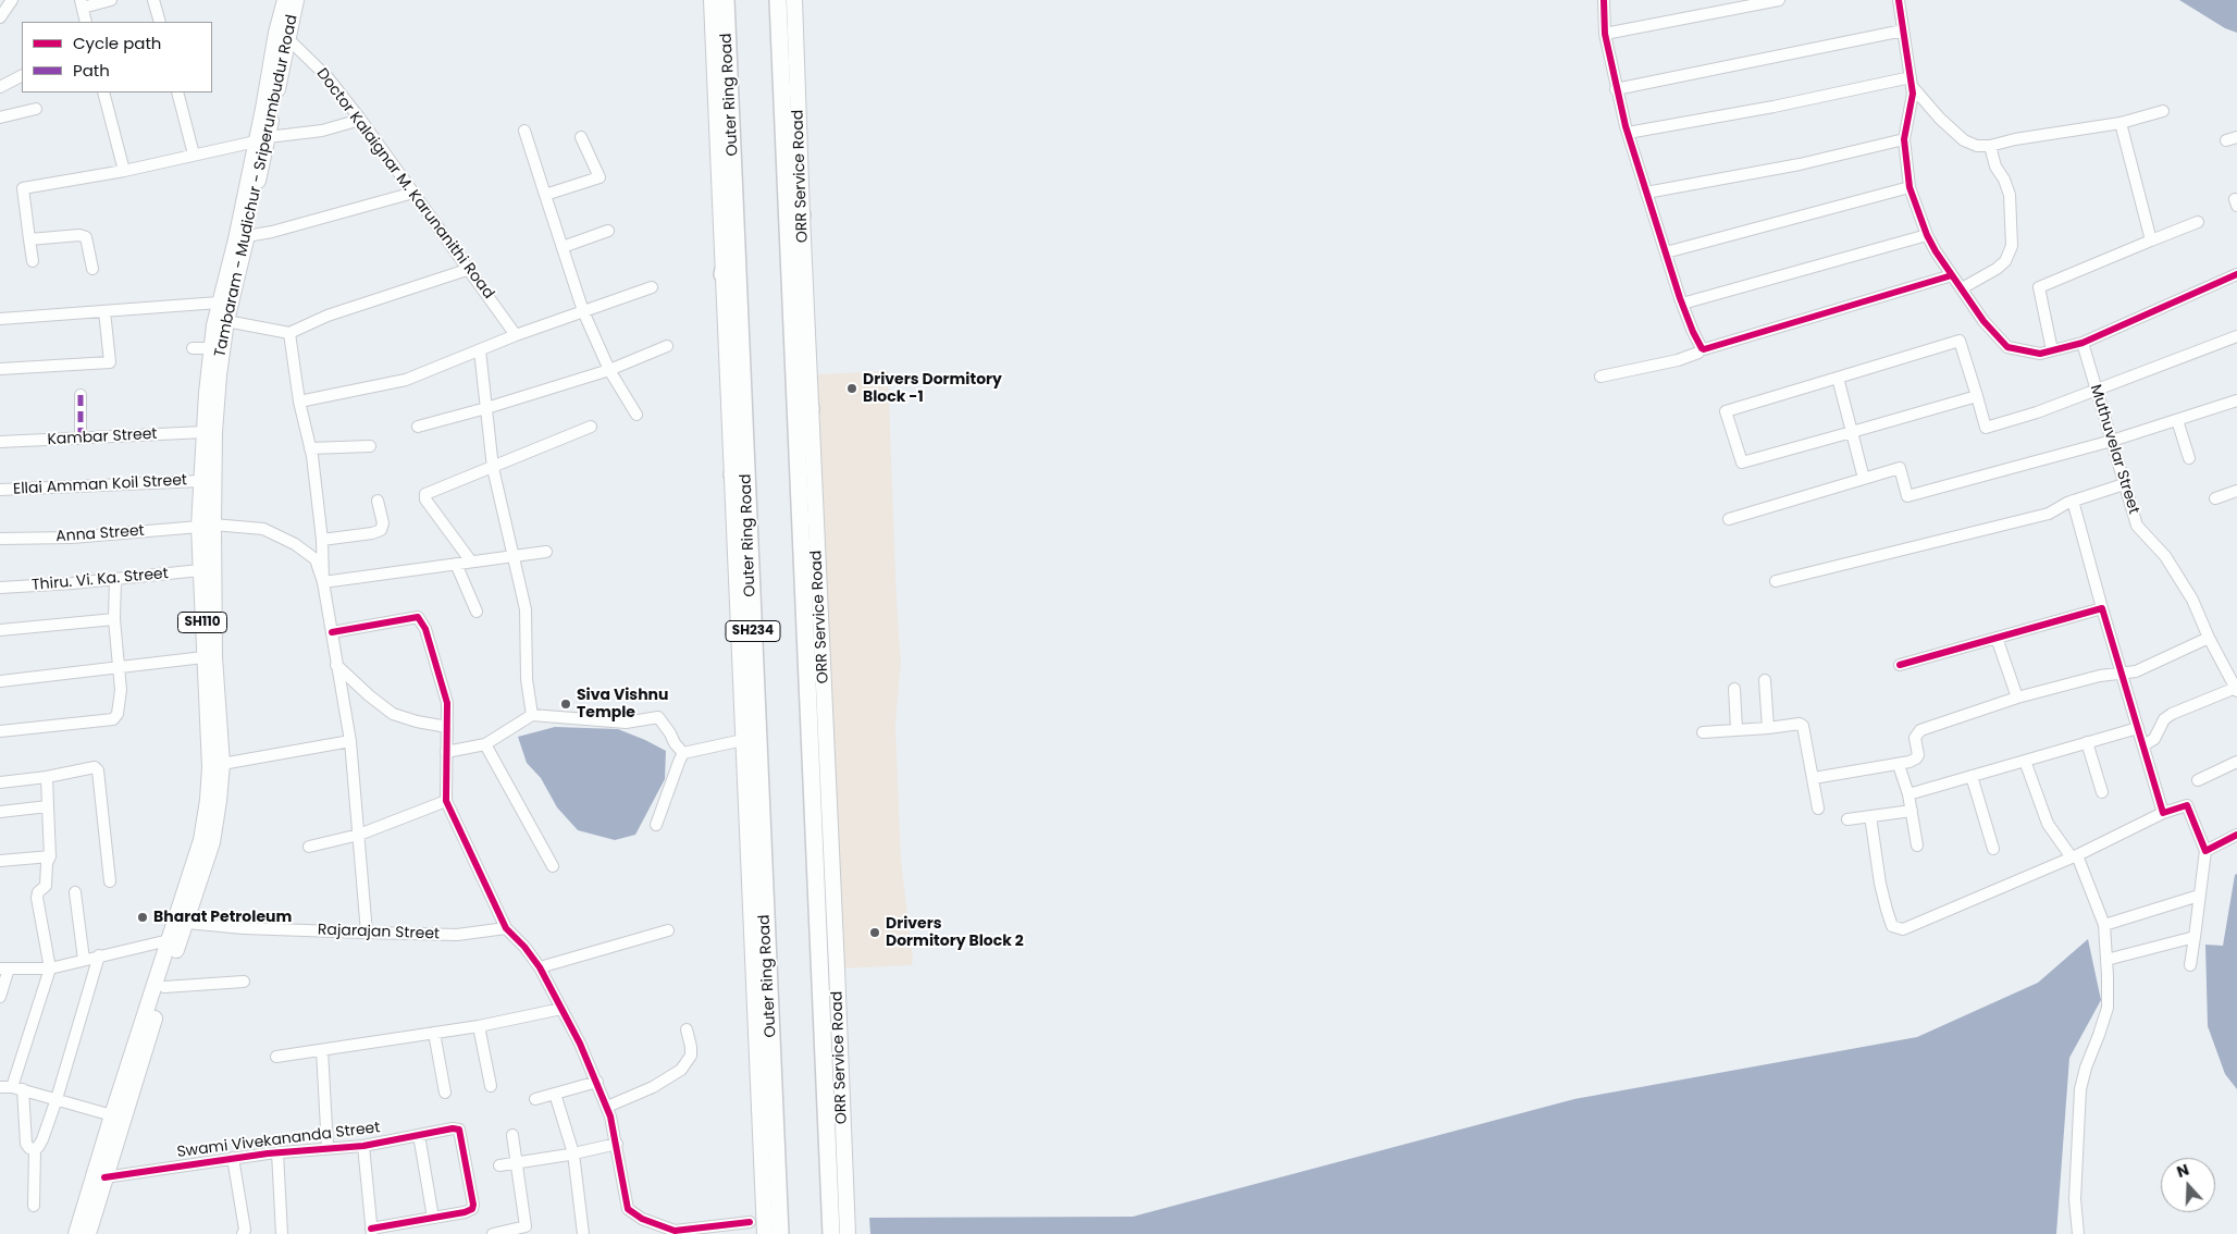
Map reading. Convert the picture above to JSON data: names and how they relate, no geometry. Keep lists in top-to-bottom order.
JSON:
{
  "streets": {
    "highway": ["Outer Ring Road", "SH234"],
    "main road": ["ORR Service Road", "Tambaram - Mudichur - Sriperumbudur Road", "SH110"],
    "street": [
      "Doctor Kalaignar M. Karunanithi Road",
      "Kambar Street",
      "Muthuvelar Street",
      "Ellai Amman Koil Street",
      "Anna Street",
      "Thiru. Vi. Ka. Street",
      "Rajarajan Street",
      "Swami Vivekananda Street"
    ]
  },
  "crossings": [
    ["Doctor Kalaignar M. Karunanithi Road", "Tambaram - Mudichur - Sriperumbudur Road"],
    ["Tambaram - Mudichur - Sriperumbudur Road", "Kambar Street"],
    ["Tambaram - Mudichur - Sriperumbudur Road", "Ellai Amman Koil Street"],
    ["Tambaram - Mudichur - Sriperumbudur Road", "Anna Street"],
    ["Tambaram - Mudichur - Sriperumbudur Road", "Thiru. Vi. Ka. Street"],
    ["Tambaram - Mudichur - Sriperumbudur Road", "Rajarajan Street"],
    ["Tambaram - Mudichur - Sriperumbudur Road", "Swami Vivekananda Street"]
  ],
  "places": [
    "Drivers Dormitory Block -1",
    "Siva Vishnu Temple",
    "Bharat Petroleum",
    "Drivers Dormitory Block 2"
  ],
  "legend": ["Cycle path", "Path"],
  "north": "top"
}
